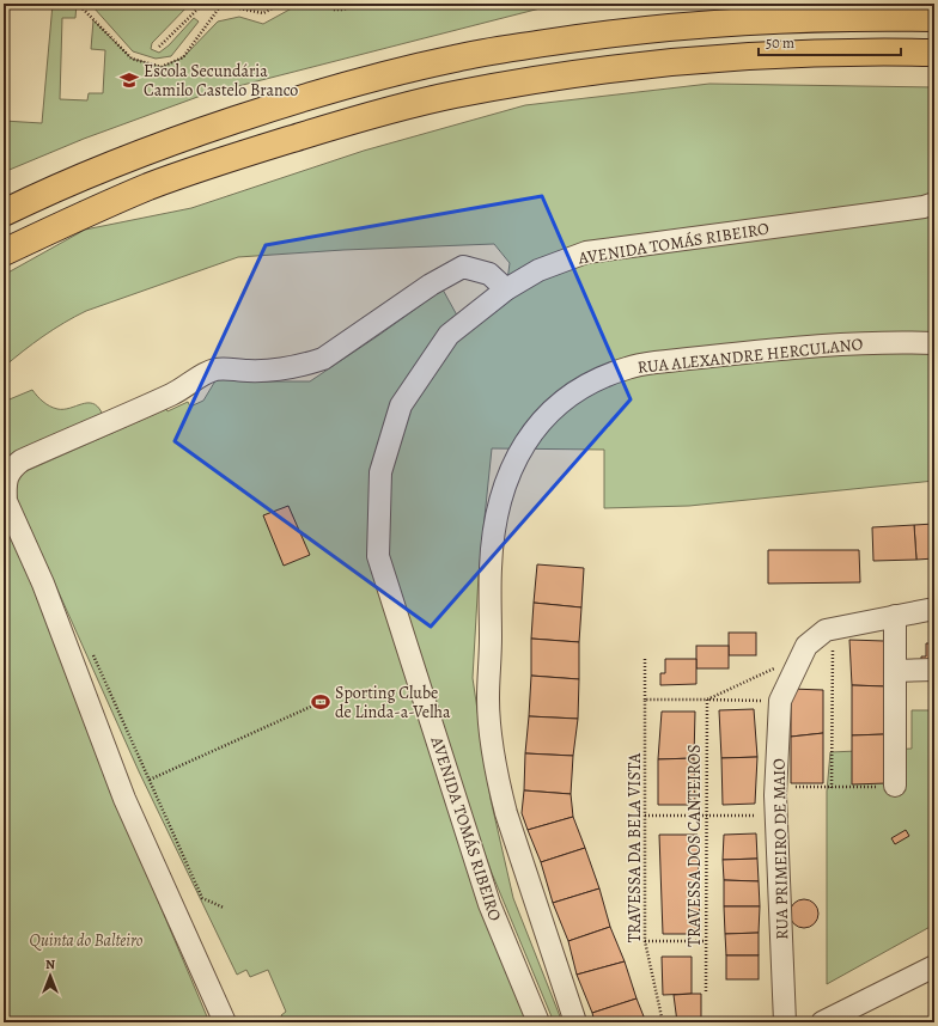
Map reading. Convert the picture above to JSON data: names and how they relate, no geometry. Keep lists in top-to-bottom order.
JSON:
{
  "streets": {
    "street": ["AVENIDA TOMÁS RIBEIRO", "RUA ALEXANDRE HERCULANO", "RUA PRIMEIRO DE MAIO"],
    "path": ["TRAVESSA DOS CANTEIROS", "TRAVESSA DA BELA VISTA"]
  },
  "parks": ["Quinta do Balteiro"],
  "places": {
    "school or university": ["Escola Secundária Camilo Castelo Branco"],
    "sports": ["Sporting Clube de Linda-a-Velha"]
  },
  "scale_bar": "50 m",
  "north": "top"
}
